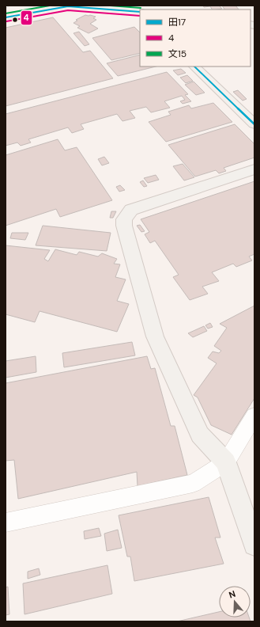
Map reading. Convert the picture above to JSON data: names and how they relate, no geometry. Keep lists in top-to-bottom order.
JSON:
{
  "lines": ["transit line 文15", "transit line 田17", "transit line 4"],
  "legend": ["田17", "4", "文15"],
  "north": "top"
}
